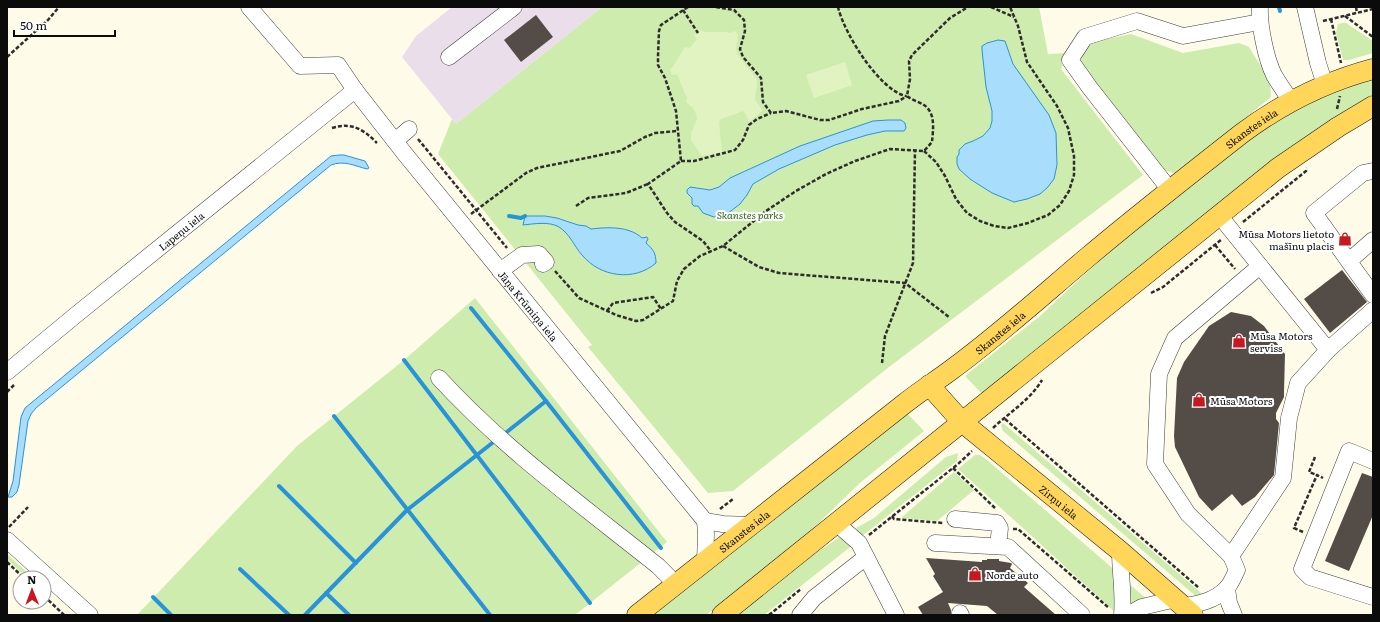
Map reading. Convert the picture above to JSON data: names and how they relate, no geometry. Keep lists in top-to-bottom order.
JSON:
{
  "streets": {
    "main road": ["Skanstes iela", "Zirņu iela"],
    "street": ["Lapeņu iela", "Jāņa Krūmiņa iela"]
  },
  "crossings": [
    ["Skanstes iela", "Zirņu iela"],
    ["Lapeņu iela", "Jāņa Krūmiņa iela"]
  ],
  "parks": ["Skanstes parks"],
  "places": {
    "shop": [
      "Mūsa Motors lietoto mašīnu placis",
      "Mūsa Motors serviss",
      "Mūsa Motors",
      "Norde auto"
    ]
  },
  "scale_bar": "50 m",
  "north": "top"
}
